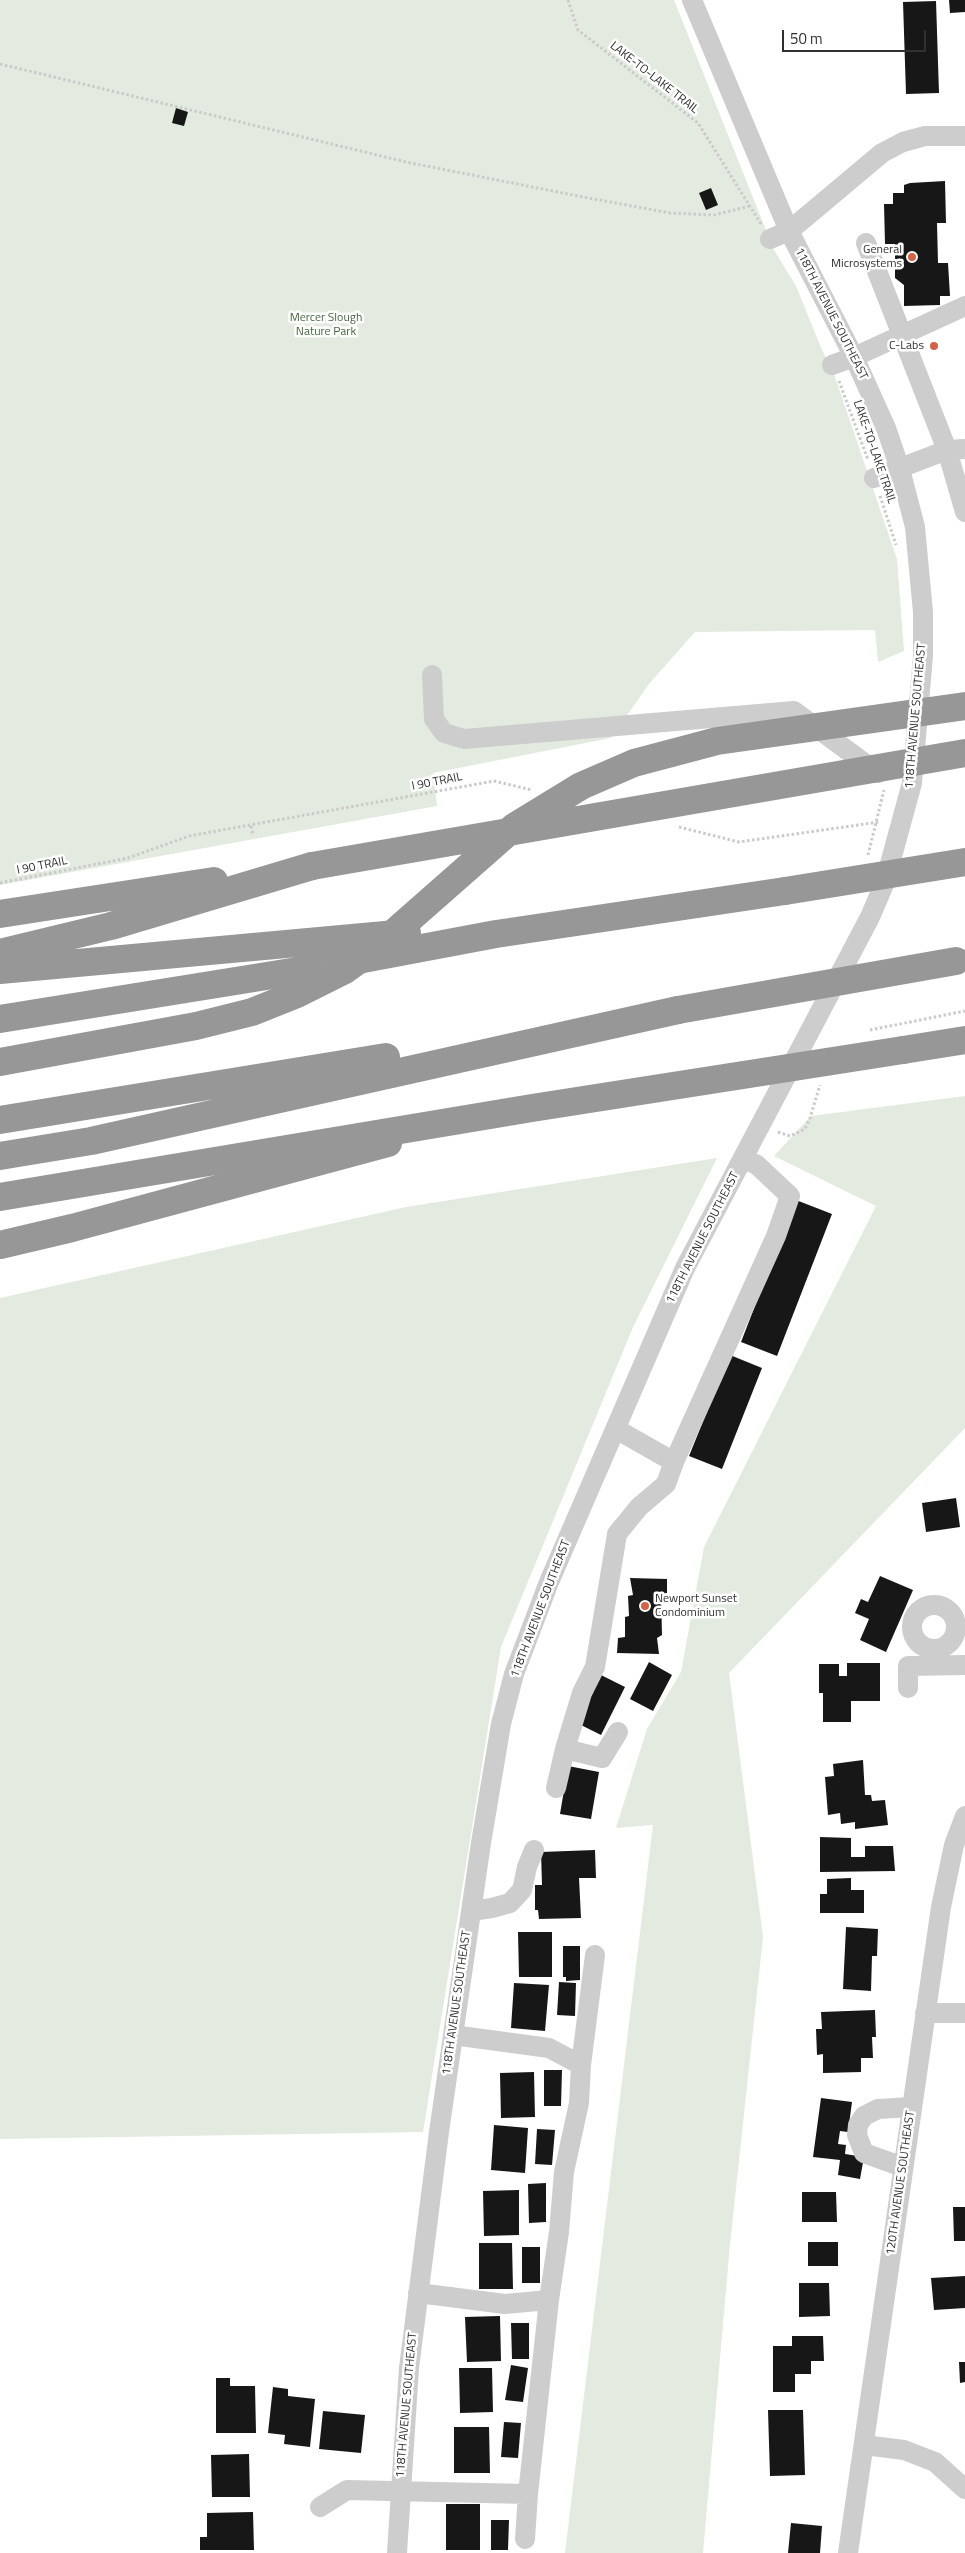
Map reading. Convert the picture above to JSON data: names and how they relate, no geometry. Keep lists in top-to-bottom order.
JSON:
{
  "streets": {
    "street": ["118TH AVENUE SOUTHEAST", "120TH AVENUE SOUTHEAST"],
    "path": ["LAKE-TO-LAKE TRAIL", "I 90 TRAIL"]
  },
  "parks": ["Mercer Slough Nature Park"],
  "places": ["General Microsystems", "C-Labs", "Newport Sunset Condominium"],
  "scale_bar": "50 m"
}
